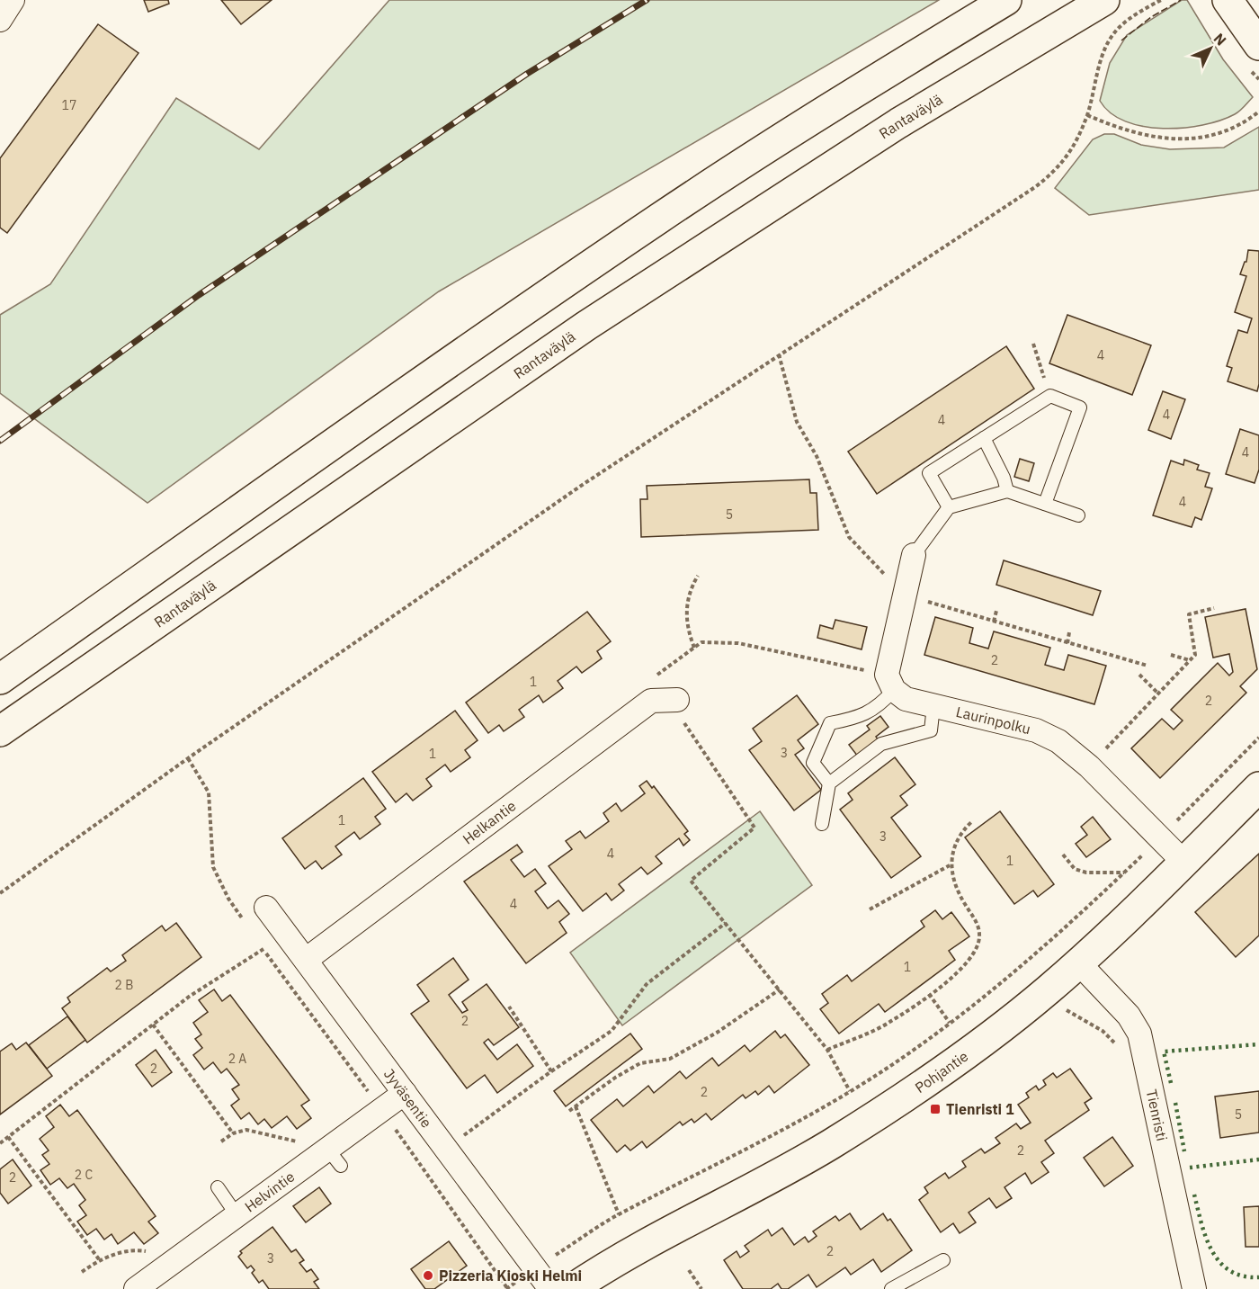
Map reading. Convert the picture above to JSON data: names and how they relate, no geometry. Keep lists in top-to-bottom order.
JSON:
{
  "streets": {
    "main road": ["Rantaväylä", "Pohjantie"],
    "street": [
      "Laurinpolku",
      "Helkantie",
      "Jyväsentie",
      "Tienristi",
      "Helvintie"
    ]
  },
  "crossings": [
    ["Laurinpolku", "Pohjantie"],
    ["Helkantie", "Jyväsentie"],
    ["Pohjantie", "Tienristi"],
    ["Jyväsentie", "Helvintie"]
  ],
  "places": {
    "transit": ["Tienristi 1"],
    "other": ["Pizzeria Kioski Helmi"]
  },
  "house_numbers": [
    "17",
    "4",
    "4",
    "4",
    "4",
    "4",
    "5",
    "2",
    "1",
    "2",
    "3",
    "1",
    "1",
    "3",
    "4",
    "1",
    "4",
    "1",
    "2 B",
    "2",
    "2 A",
    "2",
    "2",
    "5",
    "2",
    "2 C",
    "2",
    "2",
    "3"
  ],
  "north": "top right"
}
